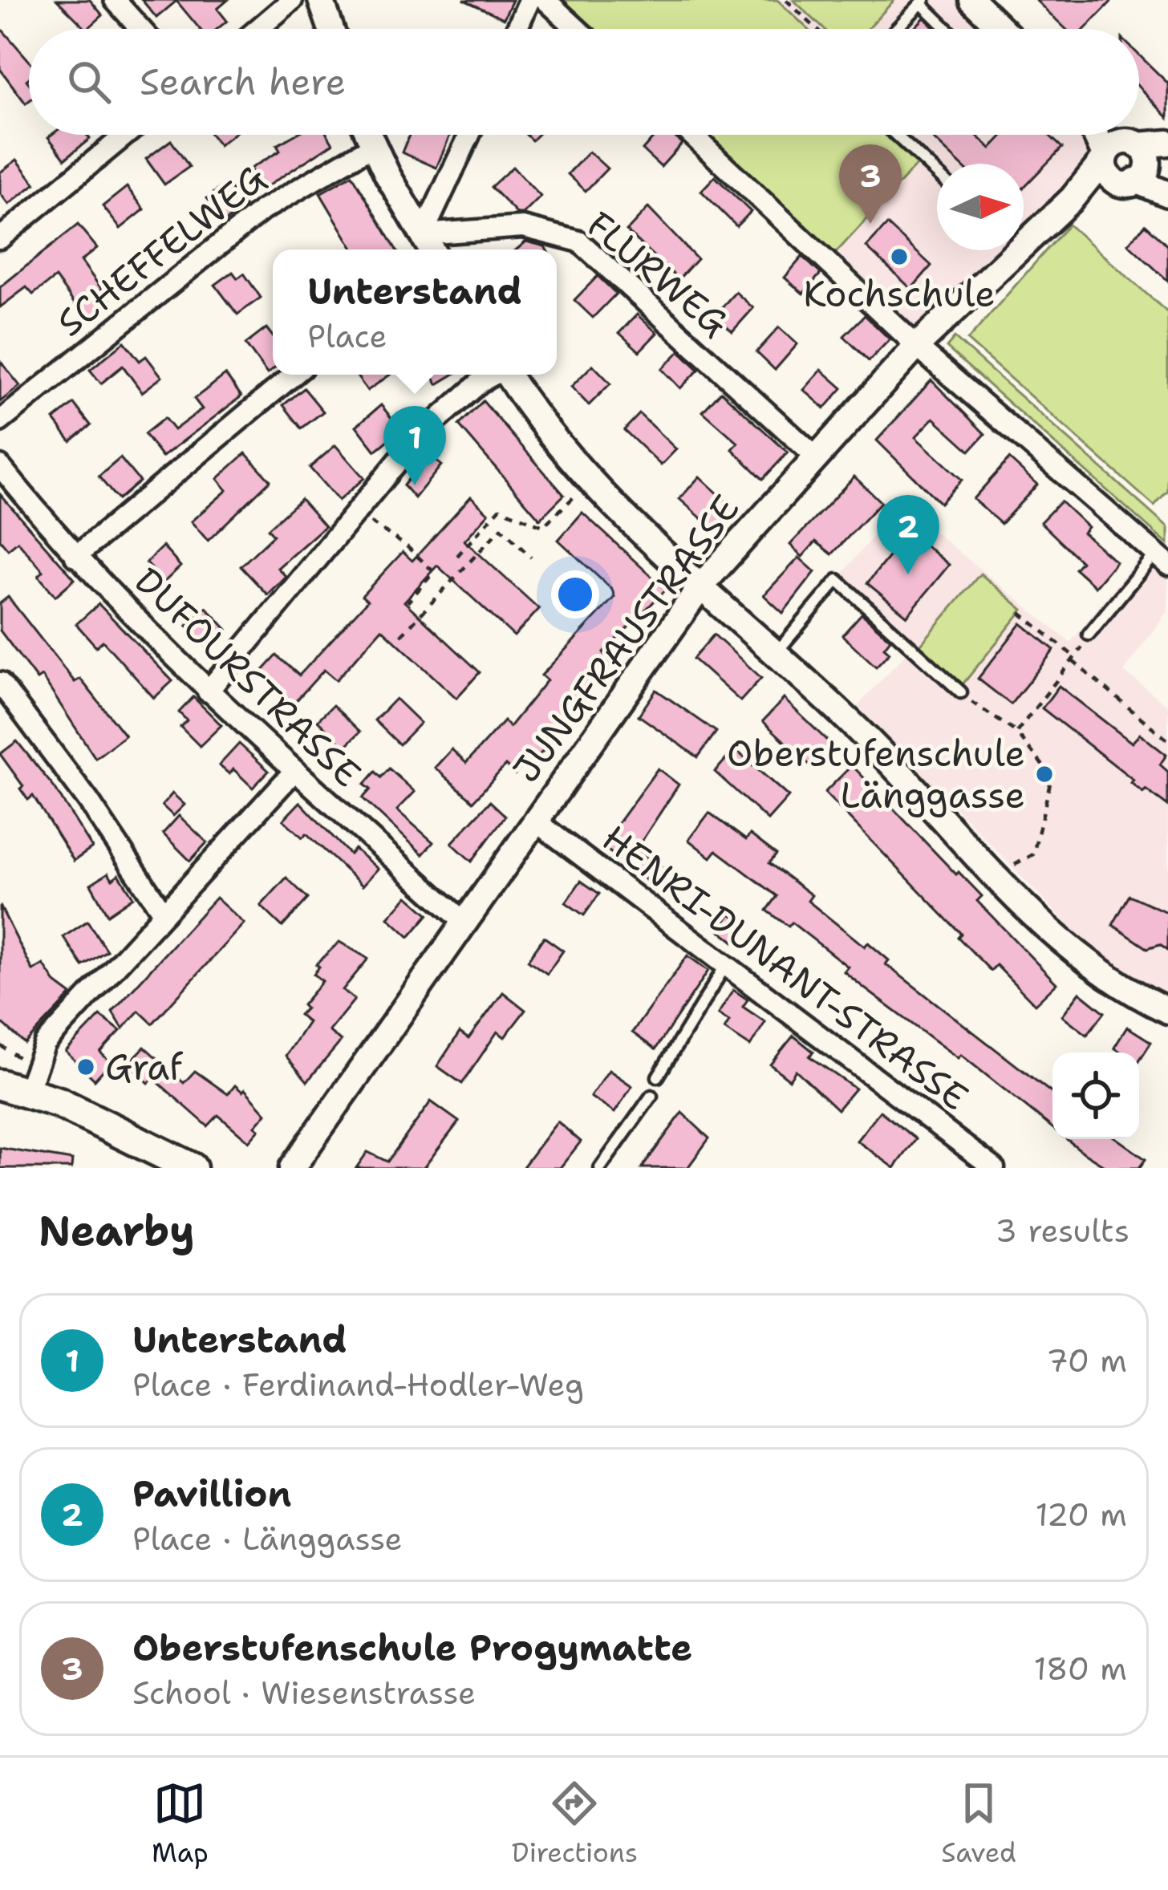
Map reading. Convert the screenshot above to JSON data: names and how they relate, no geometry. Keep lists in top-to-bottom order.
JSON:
{
  "streets": {
    "street": [
      "SCHEFFELWEG",
      "FLURWEG",
      "JUNGFRAUSTRASSE",
      "DUFOURSTRASSE",
      "HENRI-DUNANT-STRASSE"
    ]
  },
  "crossings": [
    ["FLURWEG", "JUNGFRAUSTRASSE"],
    ["JUNGFRAUSTRASSE", "DUFOURSTRASSE"],
    ["JUNGFRAUSTRASSE", "HENRI-DUNANT-STRASSE"]
  ],
  "places": ["Kochschule", "Oberstufenschule Länggasse", "Graf"],
  "north": "right",
  "page": {
    "search": "Search here",
    "pins": ["3", "1", "2"],
    "popup": ["Unterstand", "Place"],
    "heading": ["Nearby", "3 results"],
    "list": [
      {
        "mark": "1",
        "name": "Unterstand",
        "note": "Place · Ferdinand-Hodler-Weg",
        "value": "70 m"
      },
      {
        "mark": "2",
        "name": "Pavillion",
        "note": "Place · Länggasse",
        "value": "120 m"
      },
      {
        "mark": "3",
        "name": "Oberstufenschule Progymatte",
        "note": "School · Wiesenstrasse",
        "value": "180 m"
      }
    ],
    "nav": ["Map", "Directions", "Saved"]
  }
}
